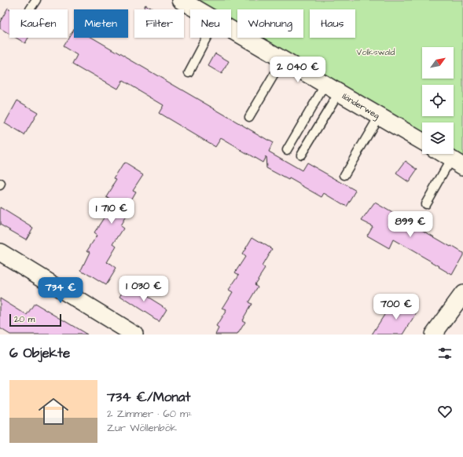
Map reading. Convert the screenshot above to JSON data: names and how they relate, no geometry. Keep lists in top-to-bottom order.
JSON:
{
  "streets": {
    "street": ["Iländerweg"]
  },
  "parks": ["Volkswald"],
  "scale_bar": "20 m",
  "north": "top right",
  "page": {
    "chip": [
      "Kaufen",
      "Mieten",
      "Filter",
      "Neu",
      "Wohnung",
      "Haus"
    ],
    "price": [
      "2 040 €",
      "1 710 €",
      "899 €",
      "1 030 €",
      "734 €",
      "700 €"
    ],
    "scale": "20 m",
    "heading": "6 Objekte",
    "list": [
      {
        "name": "734 €/Monat",
        "note": "2 Zimmer · 60 m² · Zur Wöllenbök"
      }
    ]
  }
}
